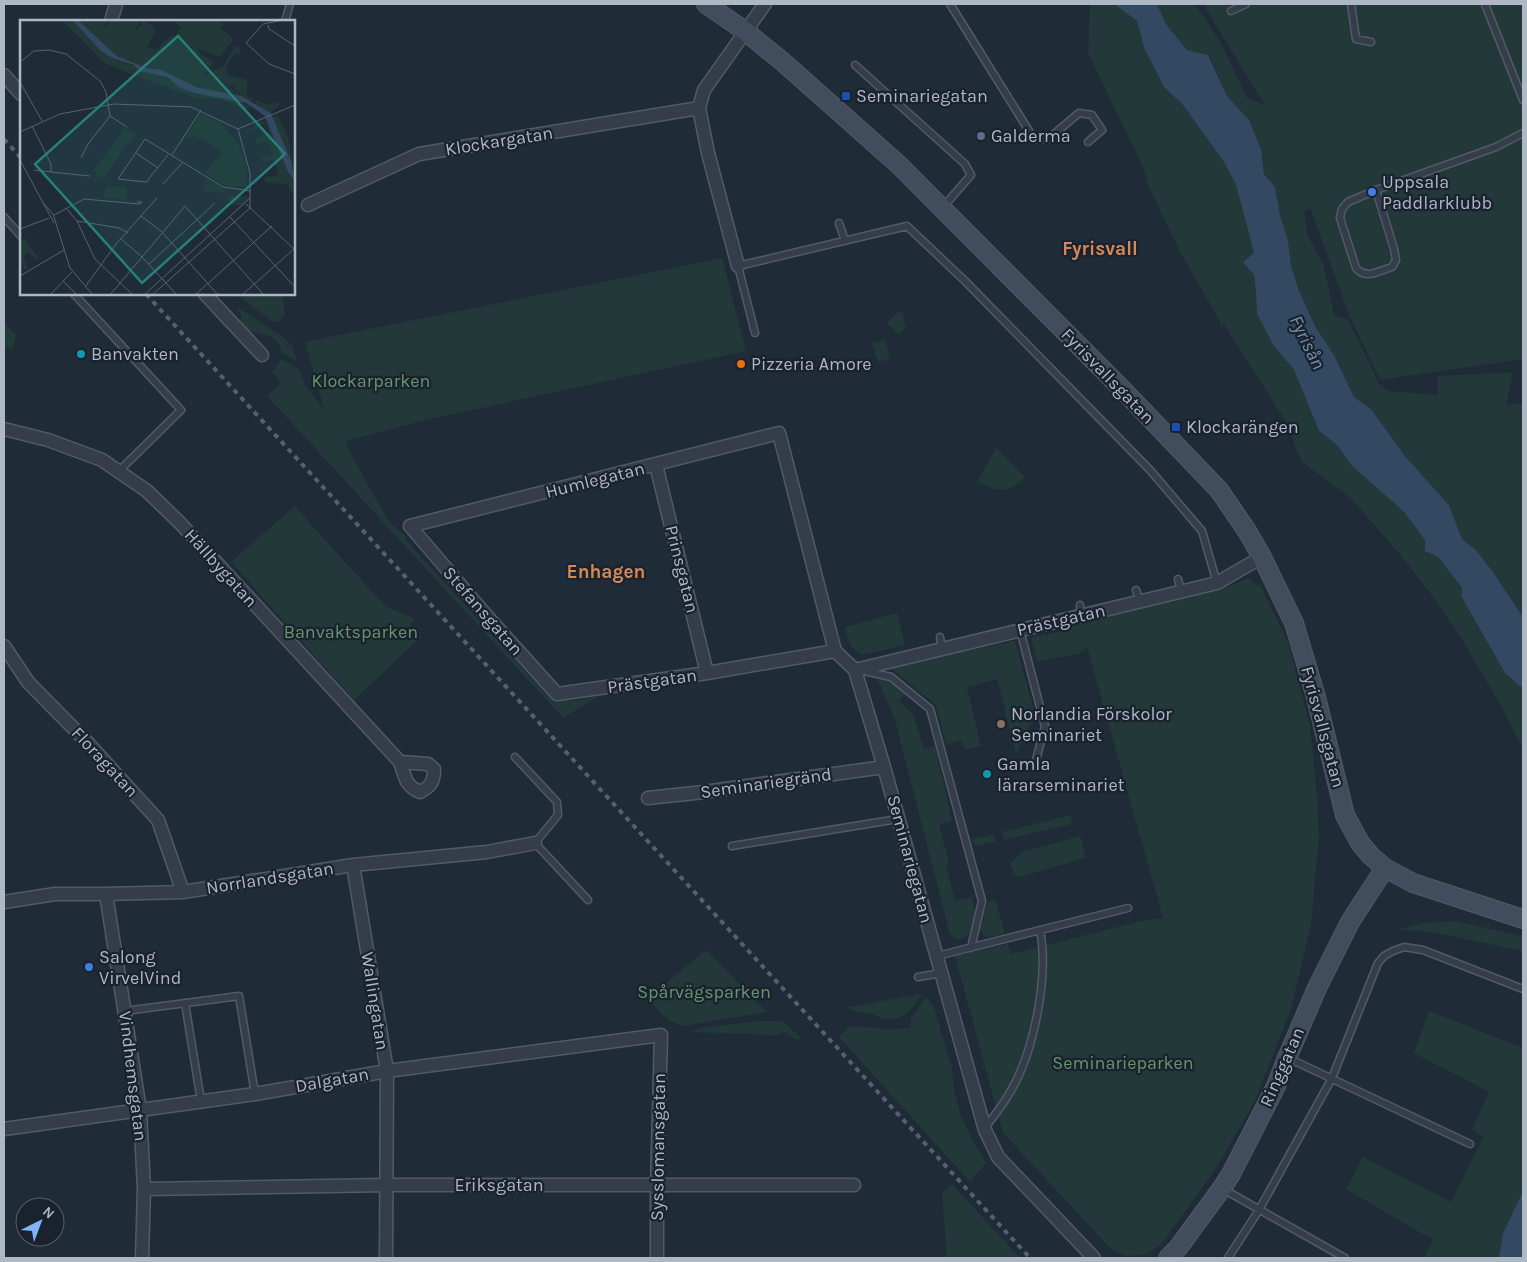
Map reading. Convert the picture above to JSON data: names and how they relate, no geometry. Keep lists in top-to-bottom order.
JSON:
{
  "streets": {
    "street": [
      "Klockargatan",
      "Fyrisvallsgatan",
      "Humlegatan",
      "Hällbygatan",
      "Prinsgatan",
      "Stefansgatan",
      "Prästgatan",
      "Floragatan",
      "Seminariegränd",
      "Seminariegatan",
      "Norrlandsgatan",
      "Wallingatan",
      "Ringgatan",
      "Vindhemsgatan",
      "Dalgatan",
      "Sysslomansgatan",
      "Eriksgatan"
    ]
  },
  "crossings": [
    ["Fyrisvallsgatan", "Prästgatan"],
    ["Fyrisvallsgatan", "Ringgatan"],
    ["Humlegatan", "Prinsgatan"],
    ["Humlegatan", "Stefansgatan"],
    ["Humlegatan", "Prästgatan"],
    ["Prinsgatan", "Prästgatan"],
    ["Stefansgatan", "Prästgatan"],
    ["Prästgatan", "Seminariegatan"],
    ["Floragatan", "Norrlandsgatan"],
    ["Seminariegränd", "Seminariegatan"],
    ["Norrlandsgatan", "Wallingatan"],
    ["Norrlandsgatan", "Vindhemsgatan"],
    ["Wallingatan", "Dalgatan"],
    ["Wallingatan", "Eriksgatan"],
    ["Vindhemsgatan", "Dalgatan"],
    ["Vindhemsgatan", "Eriksgatan"],
    ["Dalgatan", "Sysslomansgatan"],
    ["Sysslomansgatan", "Eriksgatan"]
  ],
  "districts": ["Fyrisvall", "Enhagen"],
  "water": ["Fyrisån"],
  "parks": [
    "Klockarparken",
    "Banvaktsparken",
    "Spårvägsparken",
    "Seminarieparken"
  ],
  "places": {
    "transit": ["Seminariegatan", "Klockarängen"],
    "other": [
      "Galderma",
      "Uppsala Paddlarklubb",
      "Banvakten",
      "Pizzeria Amore",
      "Norlandia Förskolor Seminariet",
      "Gamla lärarseminariet",
      "Salong VirvelVind"
    ]
  },
  "north": "top right"
}
